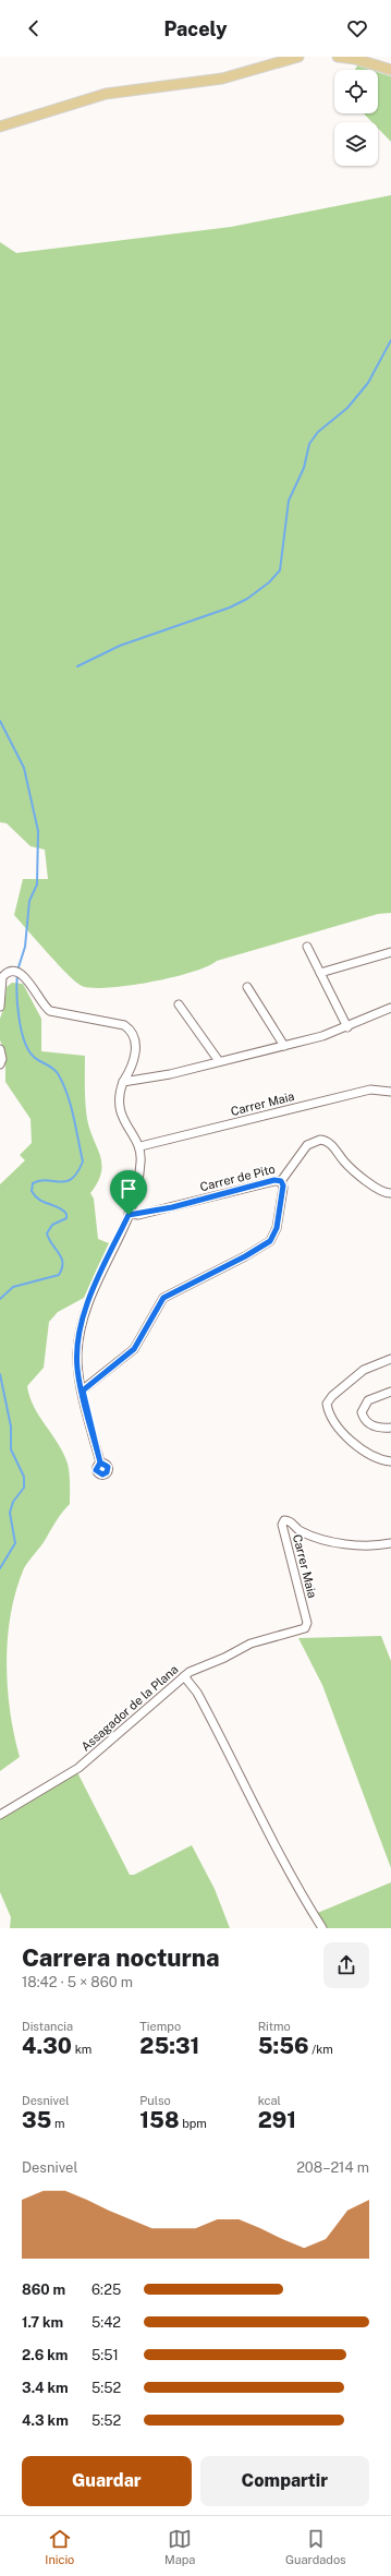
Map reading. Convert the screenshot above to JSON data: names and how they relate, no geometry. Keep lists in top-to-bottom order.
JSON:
{
  "streets": {
    "street": ["Carrer Maia", "Carrer de Pito", "Assagador de la Plana"]
  },
  "crossings": [
    ["Carrer Maia", "Assagador de la Plana"]
  ],
  "page": {
    "header": "Pacely",
    "heading": ["Carrera nocturna", "18:42 · 5 × 860 m"],
    "stats": [
      ["Distancia", "4.30 km"],
      ["Tiempo", "25:31"],
      ["Ritmo", "5:56 /km"],
      ["Desnivel", "35 m"],
      ["Pulso", "158 bpm"],
      ["kcal", "291"]
    ],
    "chart": ["Desnivel", "208–214 m"],
    "list": [
      {
        "name": "860 m",
        "note": "6:25"
      },
      {
        "name": "1.7 km",
        "note": "5:42"
      },
      {
        "name": "2.6 km",
        "note": "5:51"
      },
      {
        "name": "3.4 km",
        "note": "5:52"
      },
      {
        "name": "4.3 km",
        "note": "5:52"
      }
    ],
    "buttons": ["Guardar", "Compartir"],
    "tabs": ["Inicio", "Mapa", "Guardados"]
  }
}
